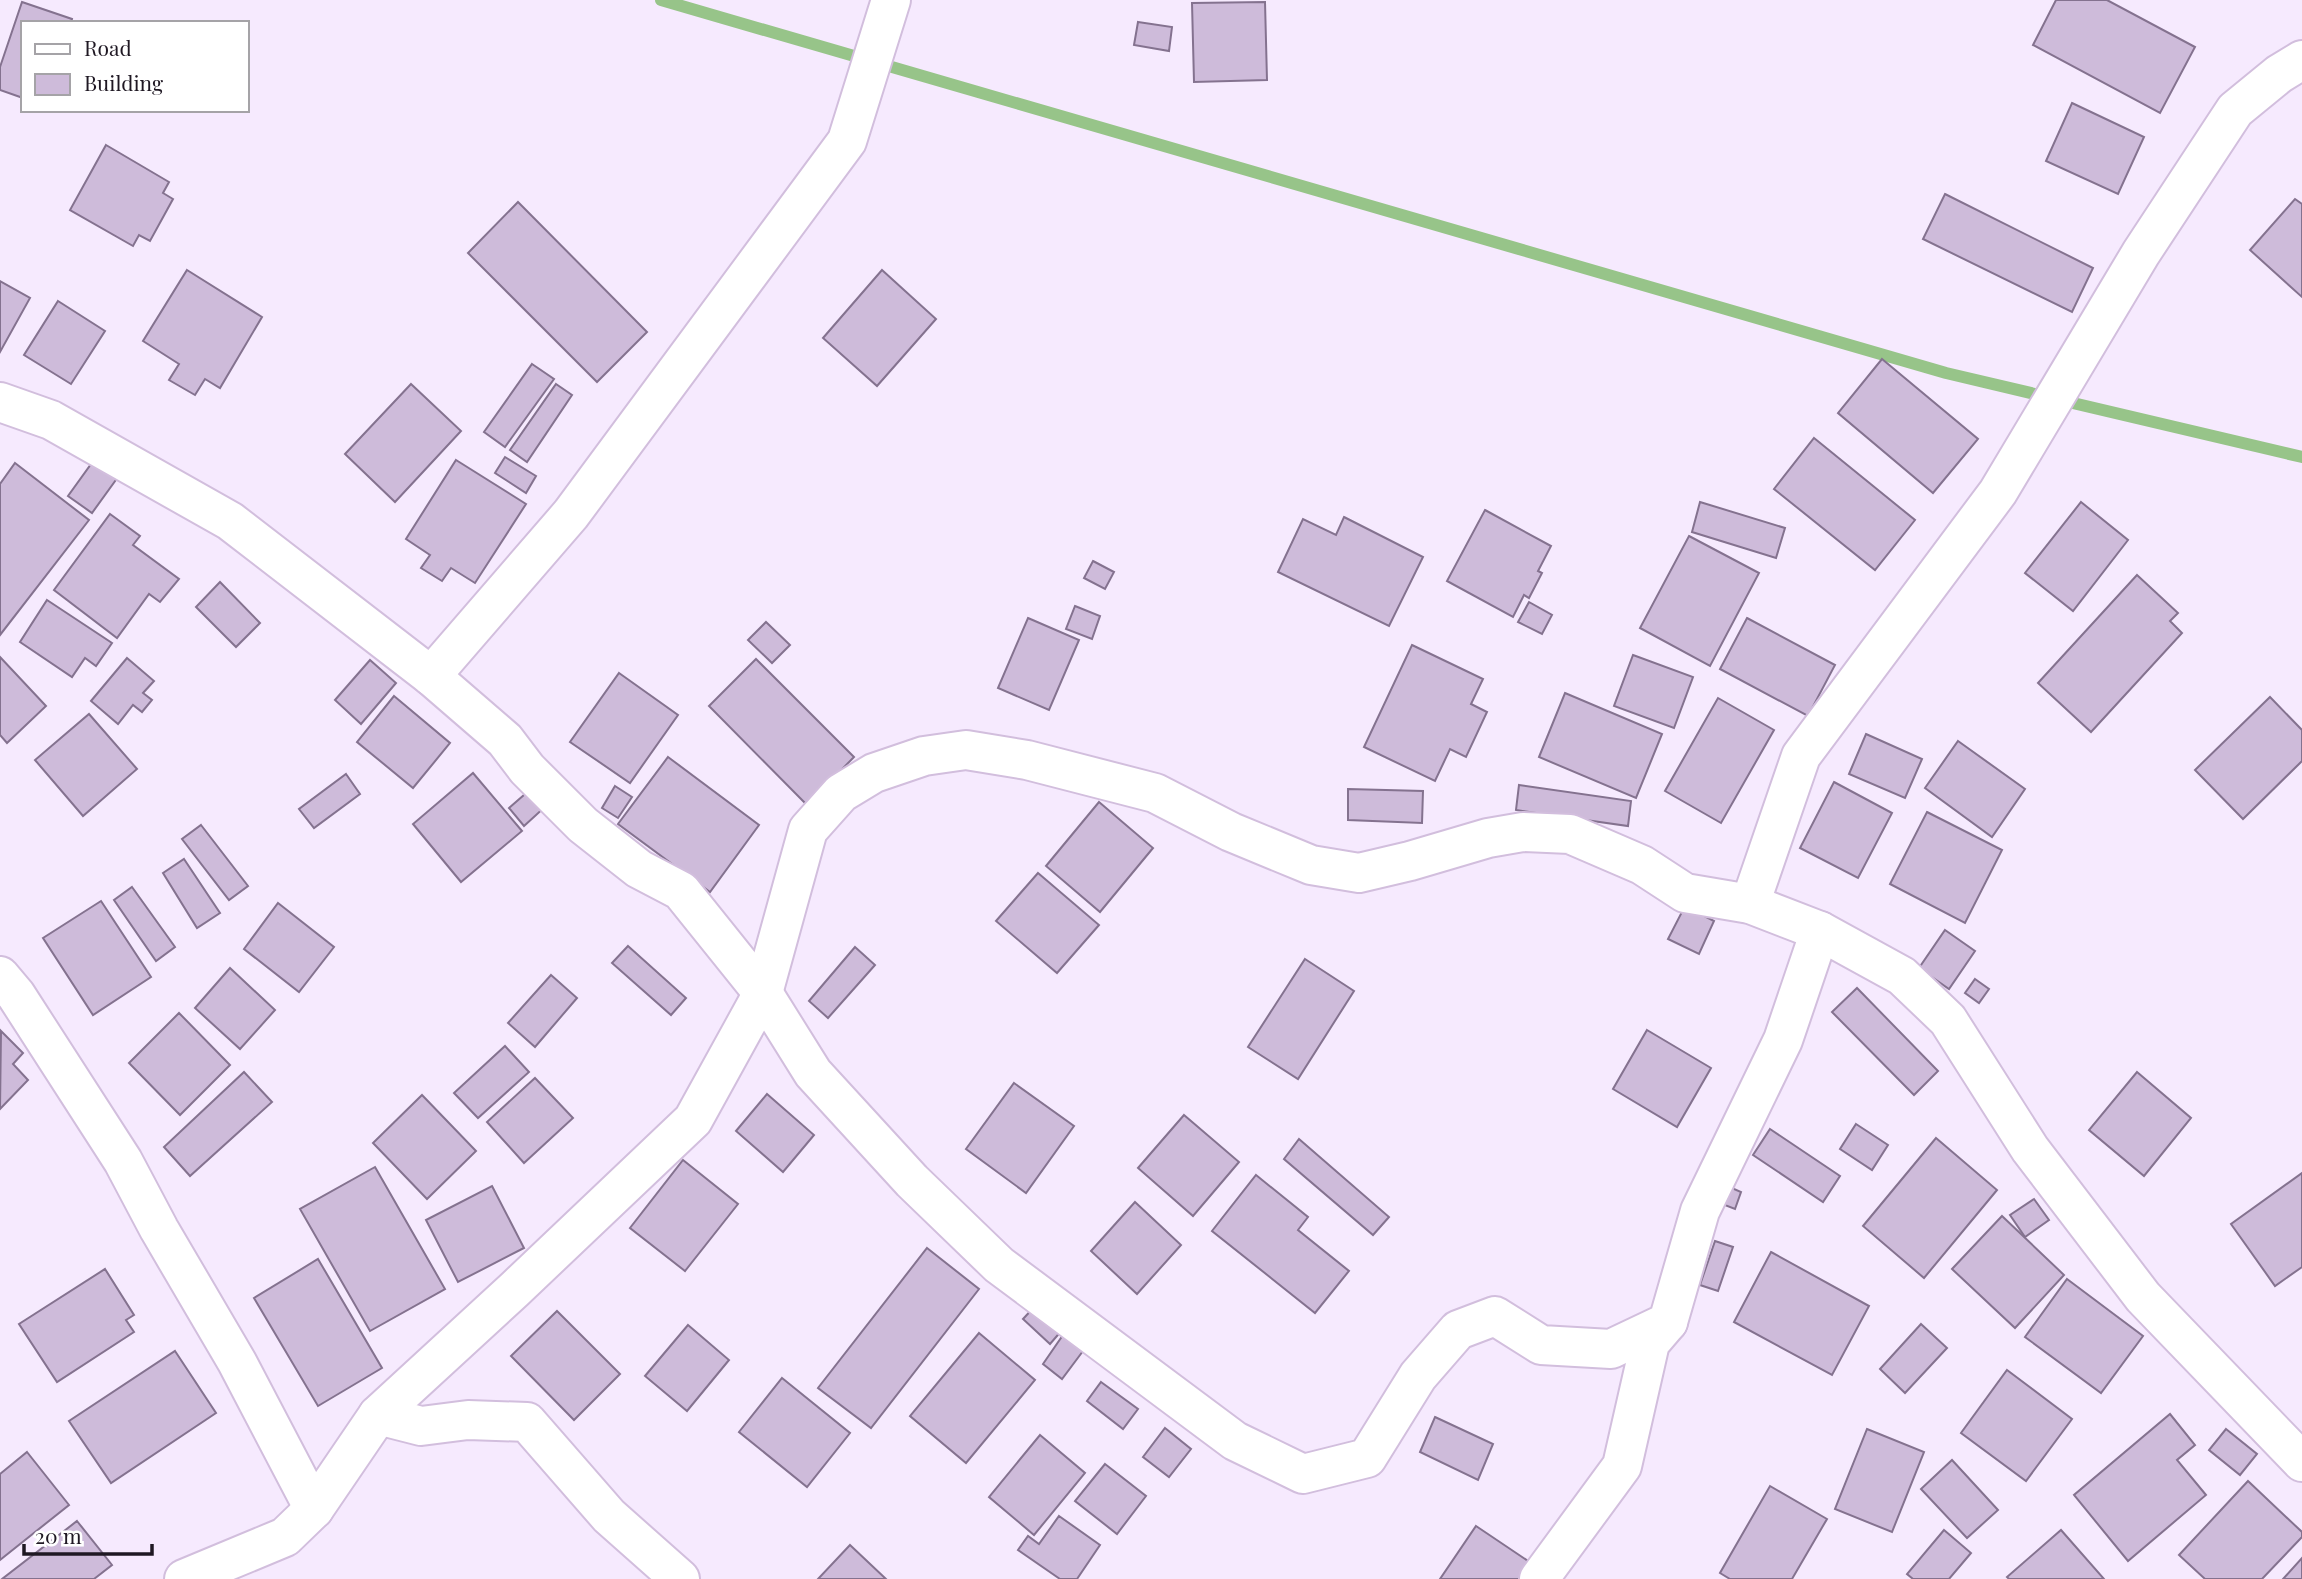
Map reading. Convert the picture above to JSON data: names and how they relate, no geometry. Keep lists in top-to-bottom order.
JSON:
{
  "legend": ["Road", "Building"],
  "scale_bar": "20 m"
}
